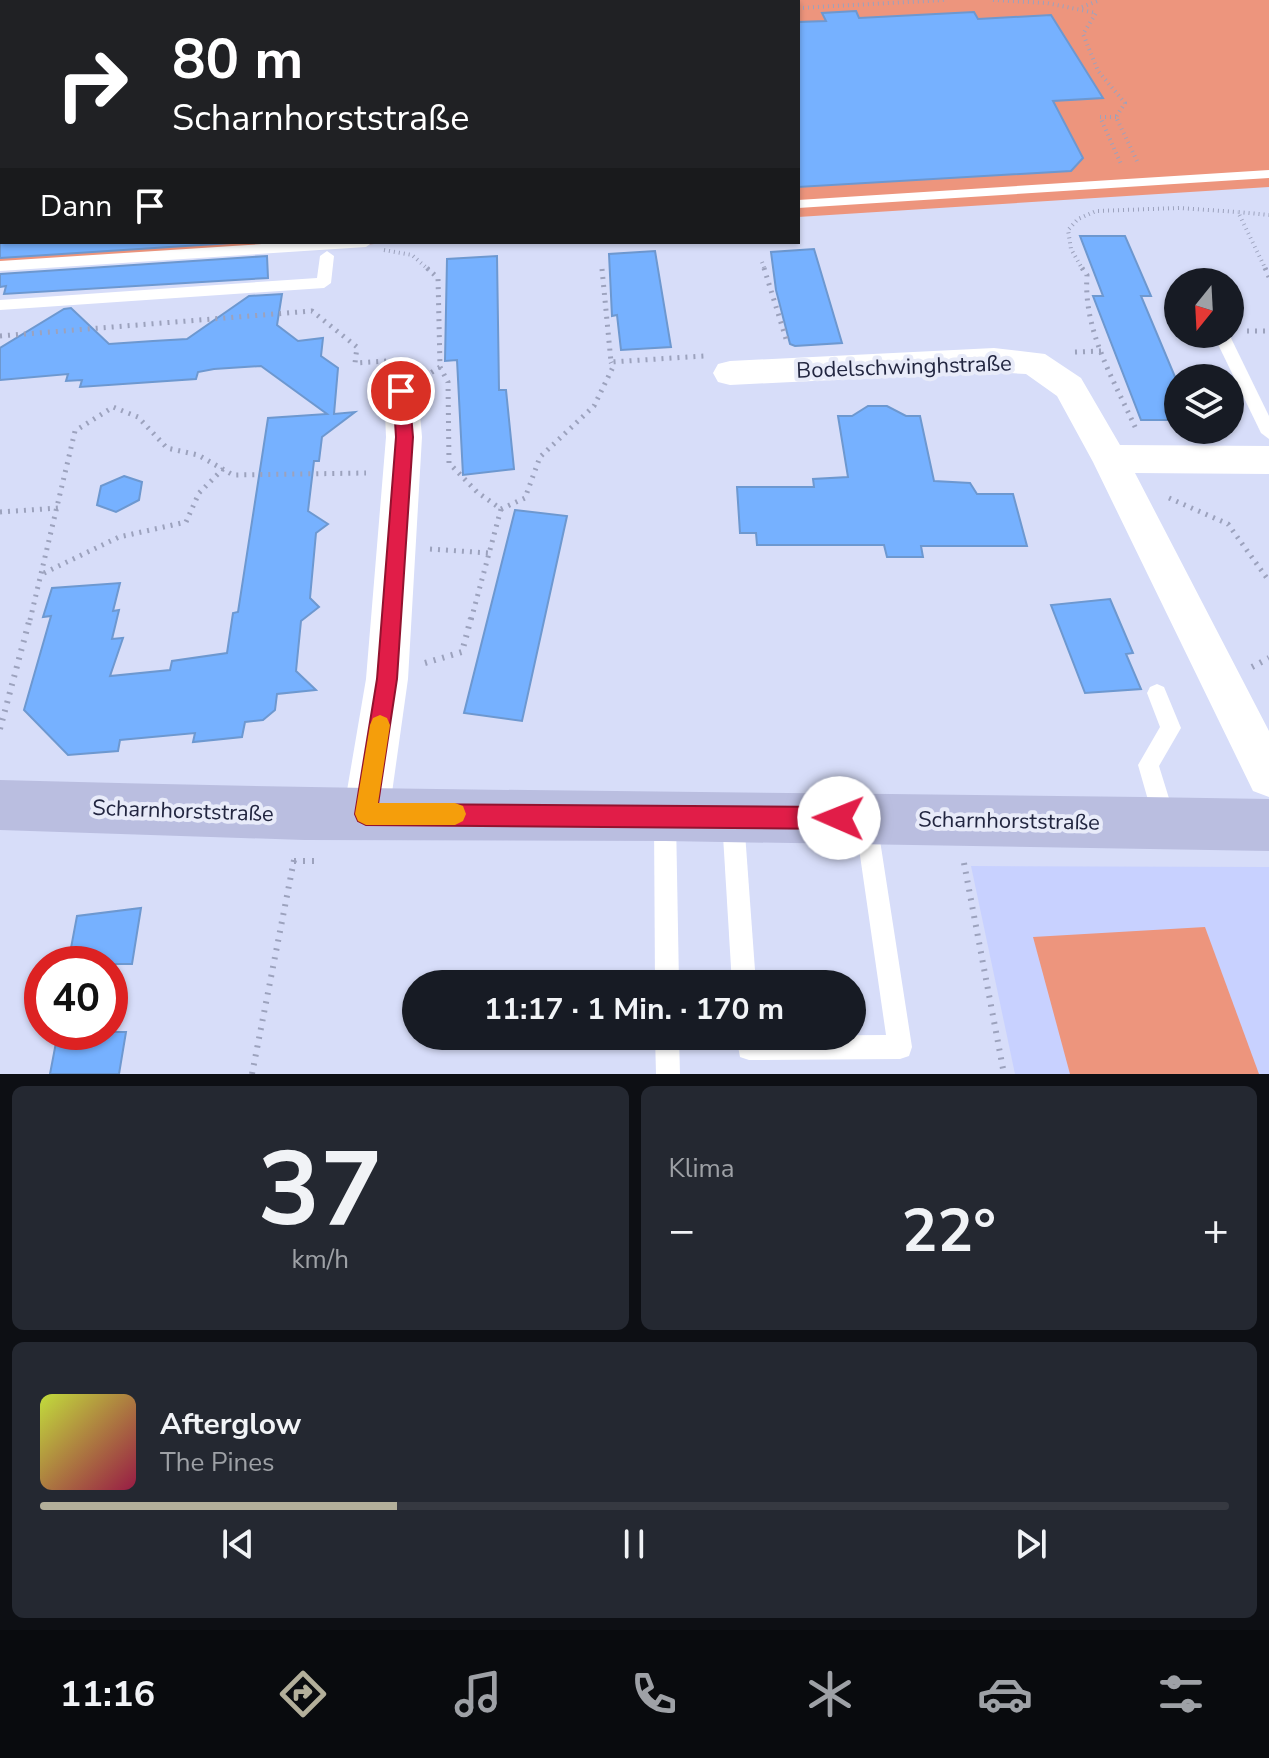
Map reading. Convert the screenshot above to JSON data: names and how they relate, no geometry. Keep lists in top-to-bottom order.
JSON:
{
  "streets": {
    "street": ["Bodelschwinghstraße", "Scharnhorststraße"]
  },
  "north": "bottom",
  "page": {
    "turn": ["80 m", "Scharnhorststraße"],
    "then": "Dann",
    "limit": "40",
    "trip": "11:17 · 1 Min. · 170 m",
    "tile": [
      ["37", "km/h"],
      "Klima"
    ],
    "heat": ["−", "22°", "+"],
    "song": ["Afterglow", "The Pines"],
    "tabs": "11:16"
  }
}
